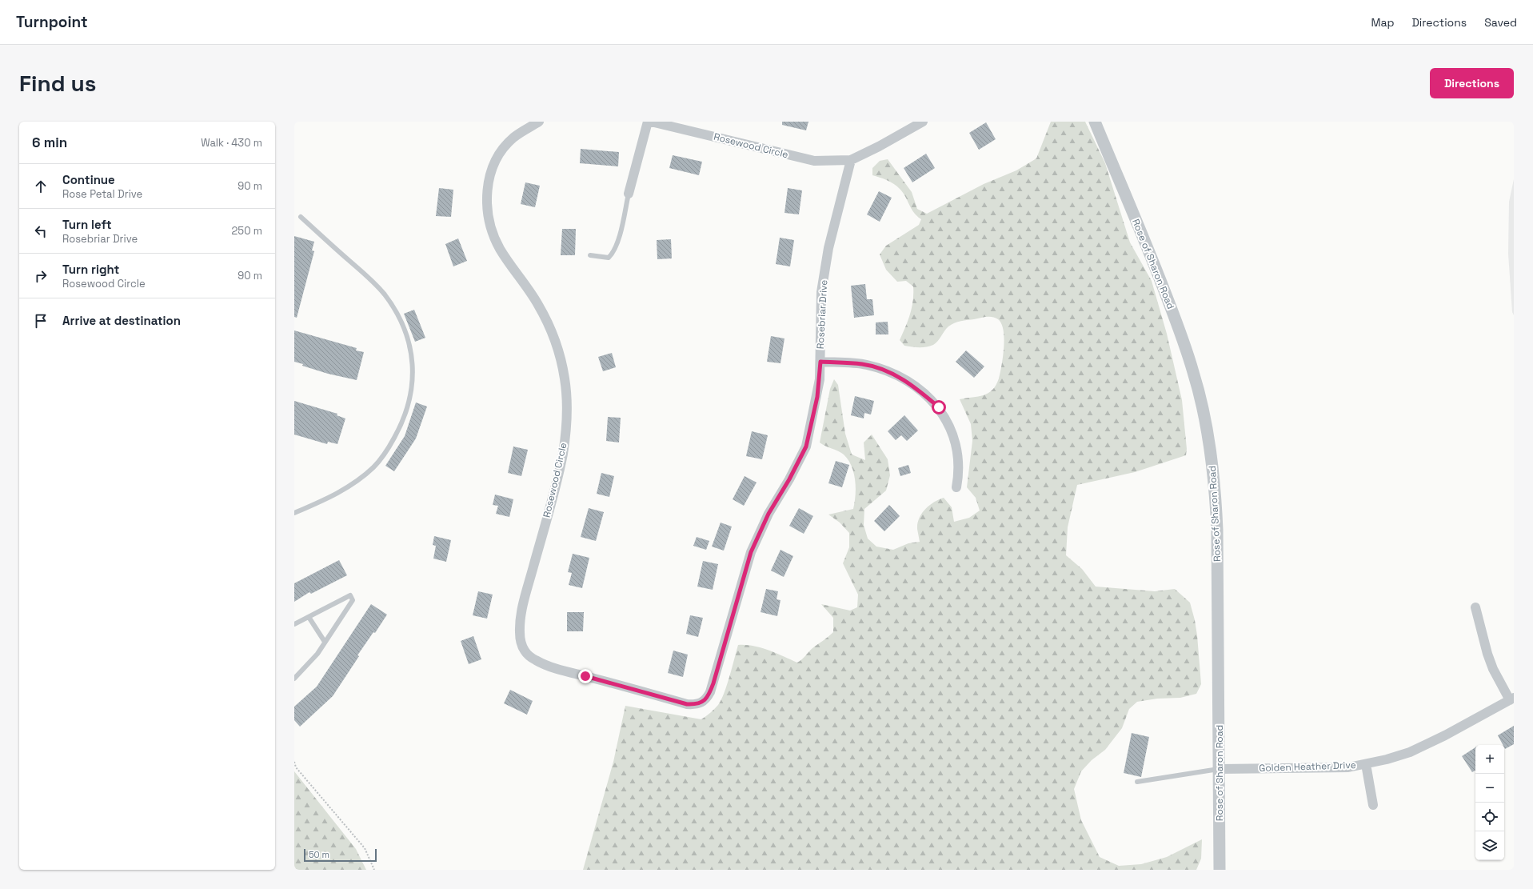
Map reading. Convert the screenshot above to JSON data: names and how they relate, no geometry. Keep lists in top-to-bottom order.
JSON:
{
  "streets": {
    "street": [
      "Rosewood Circle",
      "Rose of Sharon Road",
      "Rosebriar Drive",
      "Golden Heather Drive"
    ]
  },
  "crossings": [
    ["Rosewood Circle", "Rosebriar Drive"],
    ["Rose of Sharon Road", "Golden Heather Drive"]
  ],
  "scale_bar": "50 m",
  "page": {
    "header": "Turnpoint",
    "nav": ["Map", "Directions", "Saved"],
    "buttons": "Directions",
    "title": "Find us",
    "heading": ["6 min", "Walk · 430 m"],
    "list": [
      ["Continue", "Rose Petal Drive", "90 m"],
      ["Turn left", "Rosebriar Drive", "250 m"],
      ["Turn right", "Rosewood Circle", "90 m"],
      "Arrive at destination"
    ],
    "map_buttons": ["+", "−"],
    "scale": "50 m"
  }
}
